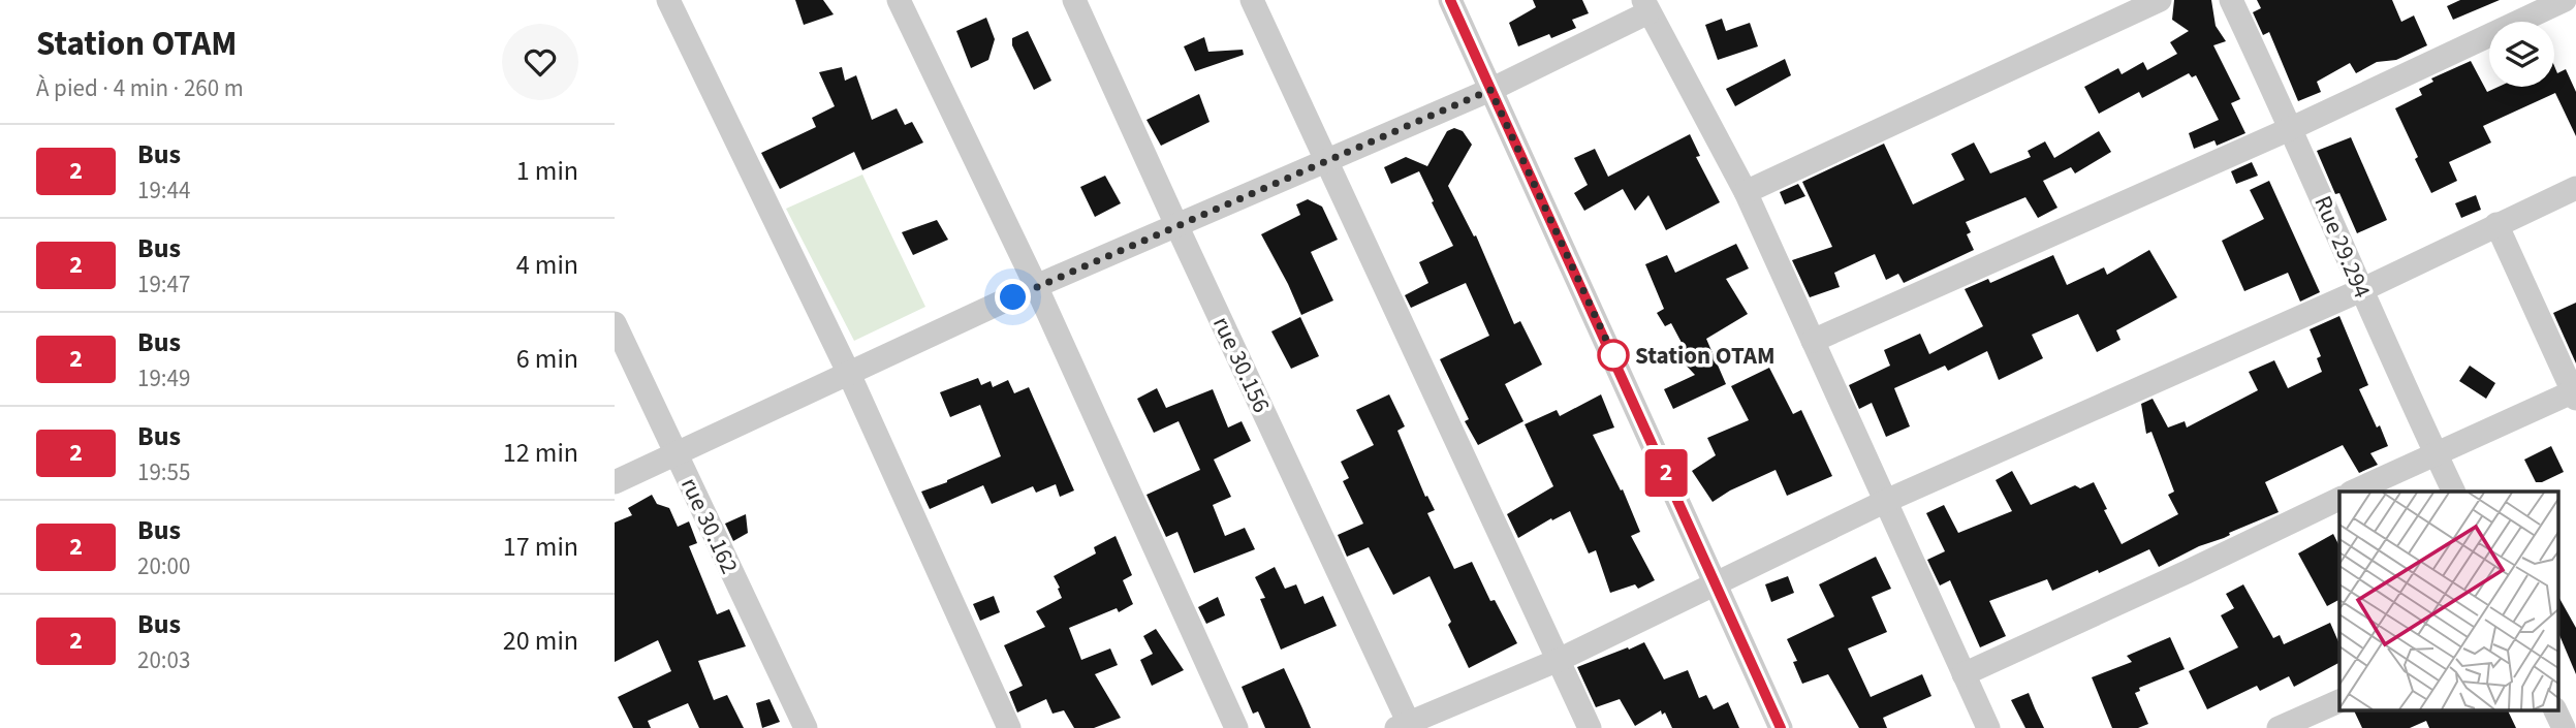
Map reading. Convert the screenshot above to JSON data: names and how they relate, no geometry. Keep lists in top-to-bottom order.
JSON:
{
  "streets": {
    "street": ["Rue 29.294", "rue 30.156", "rue 30.162"]
  },
  "places": ["Station OTAM"],
  "lines": ["bus line 2"],
  "page": {
    "heading": ["Station OTAM", "À pied · 4 min · 260 m"],
    "on_map": "2",
    "list": [
      {
        "mark": "2",
        "name": "Bus",
        "note": "19:44",
        "value": "1 min"
      },
      {
        "mark": "2",
        "name": "Bus",
        "note": "19:47",
        "value": "4 min"
      },
      {
        "mark": "2",
        "name": "Bus",
        "note": "19:49",
        "value": "6 min"
      },
      {
        "mark": "2",
        "name": "Bus",
        "note": "19:55",
        "value": "12 min"
      },
      {
        "mark": "2",
        "name": "Bus",
        "note": "20:00",
        "value": "17 min"
      },
      {
        "mark": "2",
        "name": "Bus",
        "note": "20:03",
        "value": "20 min"
      }
    ]
  }
}
